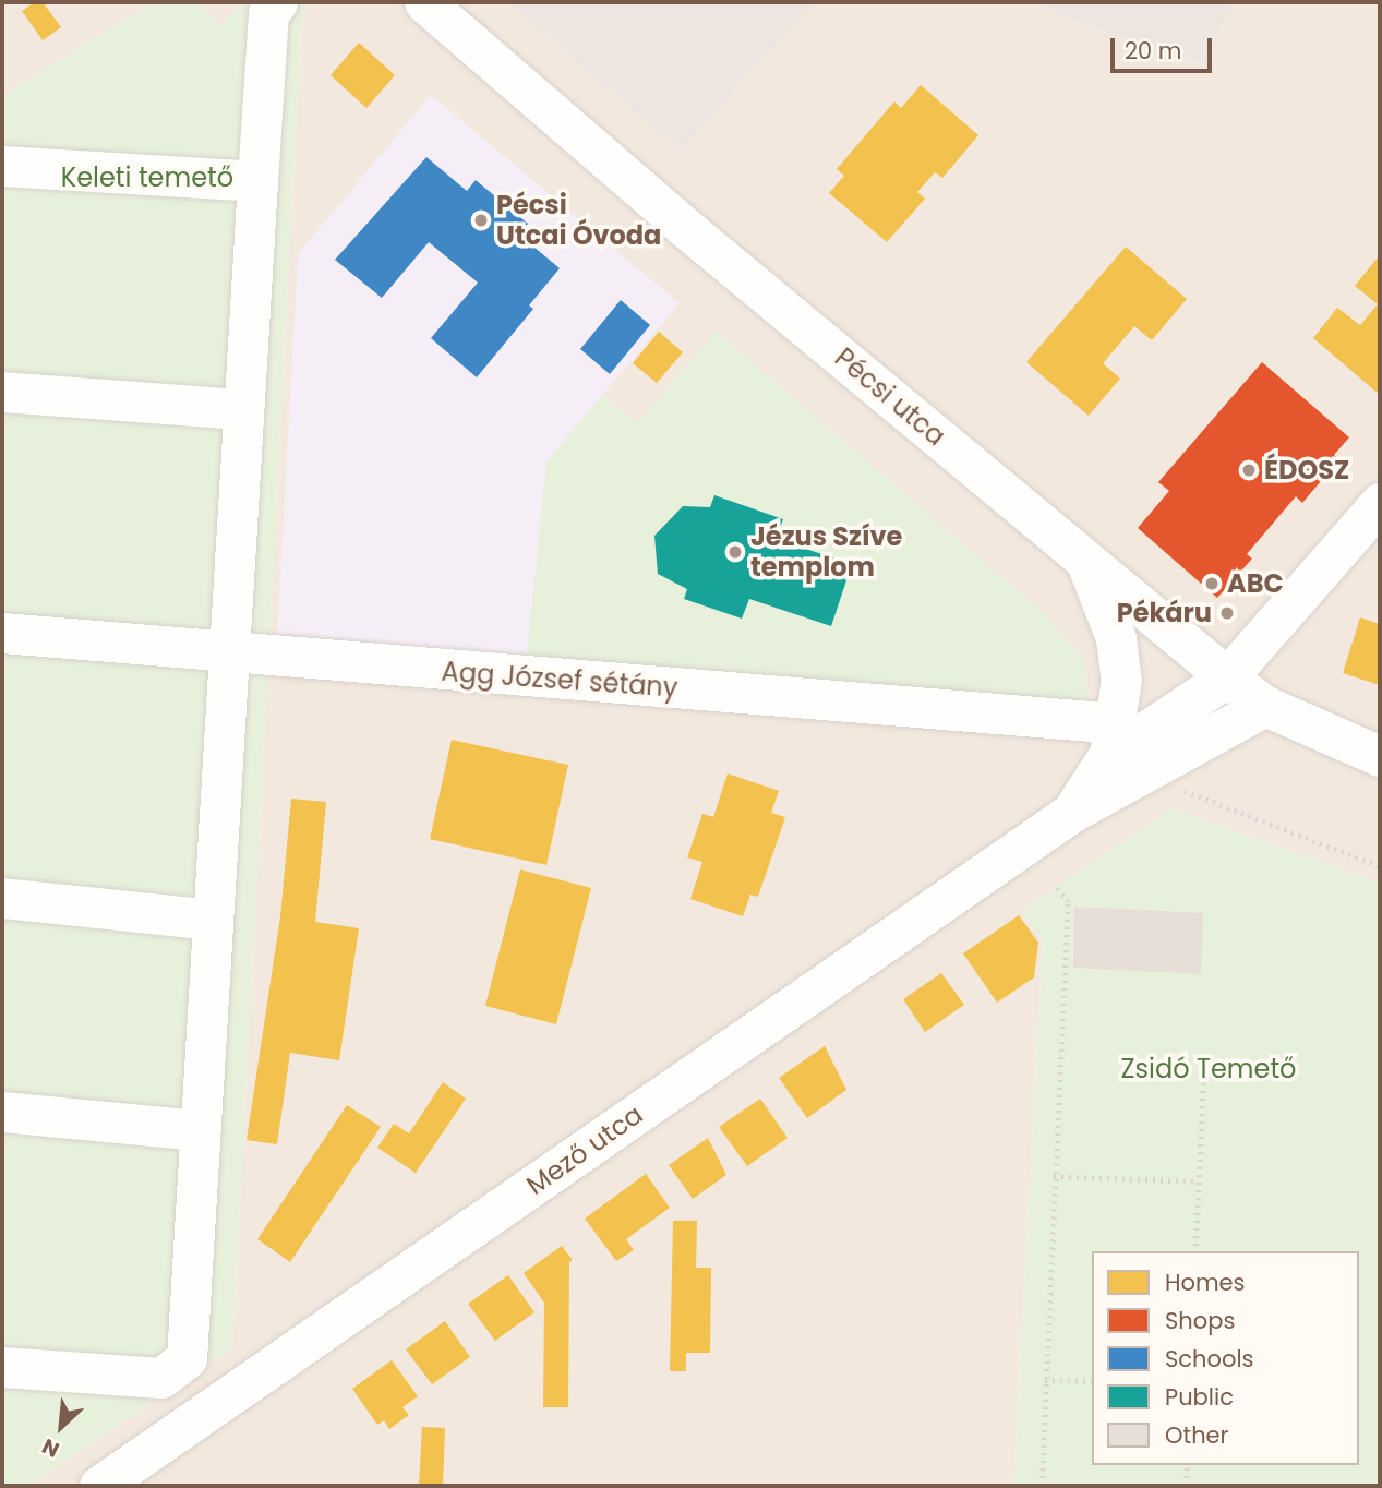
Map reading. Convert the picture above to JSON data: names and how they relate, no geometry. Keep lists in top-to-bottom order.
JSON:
{
  "streets": {
    "street": ["Pécsi utca", "Agg József sétány", "Mező utca"]
  },
  "crossings": [
    ["Agg József sétány", "Mező utca"]
  ],
  "parks": ["Keleti temető", "Zsidó Temető"],
  "places": [
    "Pécsi Utcai Óvoda",
    "ÉDOSZ",
    "Jézus Szíve templom",
    "ABC",
    "Pékáru"
  ],
  "legend": [
    "Homes",
    "Shops",
    "Schools",
    "Public",
    "Other"
  ],
  "scale_bar": "20 m",
  "north": "bottom left"
}
